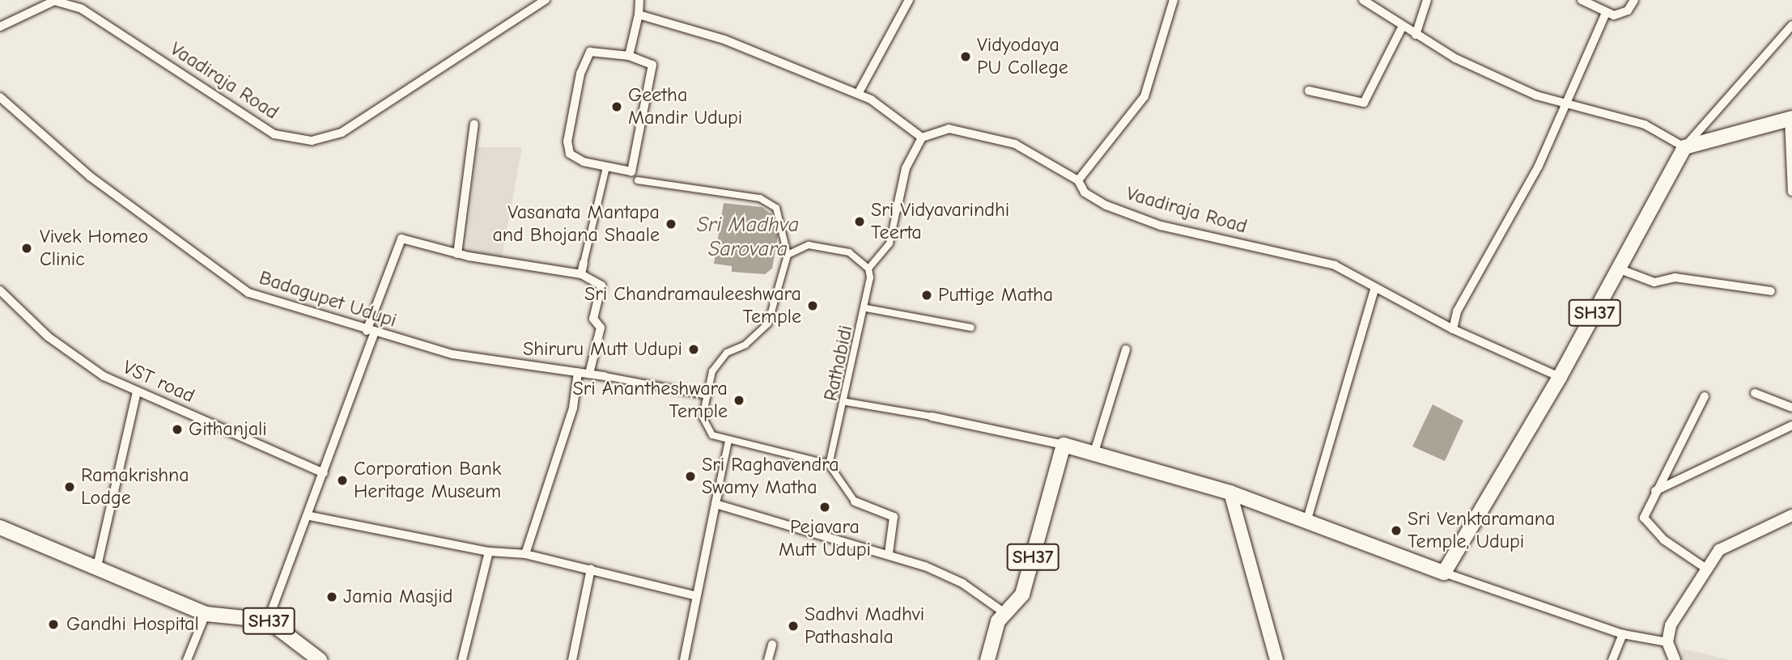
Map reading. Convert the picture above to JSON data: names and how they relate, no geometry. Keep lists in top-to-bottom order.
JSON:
{
  "streets": {
    "main road": ["SH37"],
    "street": [
      "Vaadiraja Road",
      "Badagupet Udupi",
      "Rathabidi",
      "VST road"
    ]
  },
  "crossings": [
    ["Vaadiraja Road", "SH37"]
  ],
  "water": ["Sri Madhva Sarovara"],
  "places": [
    "Vidyodaya PU College",
    "Geetha Mandir Udupi",
    "Sri Vidyavarindhi Teerta",
    "Vasanata Mantapa and Bhojana Shaale",
    "Vivek Homeo Clinic",
    "Puttige Matha",
    "Sri Chandramauleeshwara Temple",
    "Shiruru Mutt Udupi",
    "Sri Anantheshwara Temple",
    "Githanjali",
    "Sri Raghavendra Swamy Matha",
    "Corporation Bank Heritage Museum",
    "Ramakrishna Lodge",
    "Pejavara Mutt Udupi",
    "Sri Venktaramana Temple, Udupi",
    "Jamia Masjid",
    "Gandhi Hospital",
    "Sadhvi Madhvi Pathashala"
  ]
}
